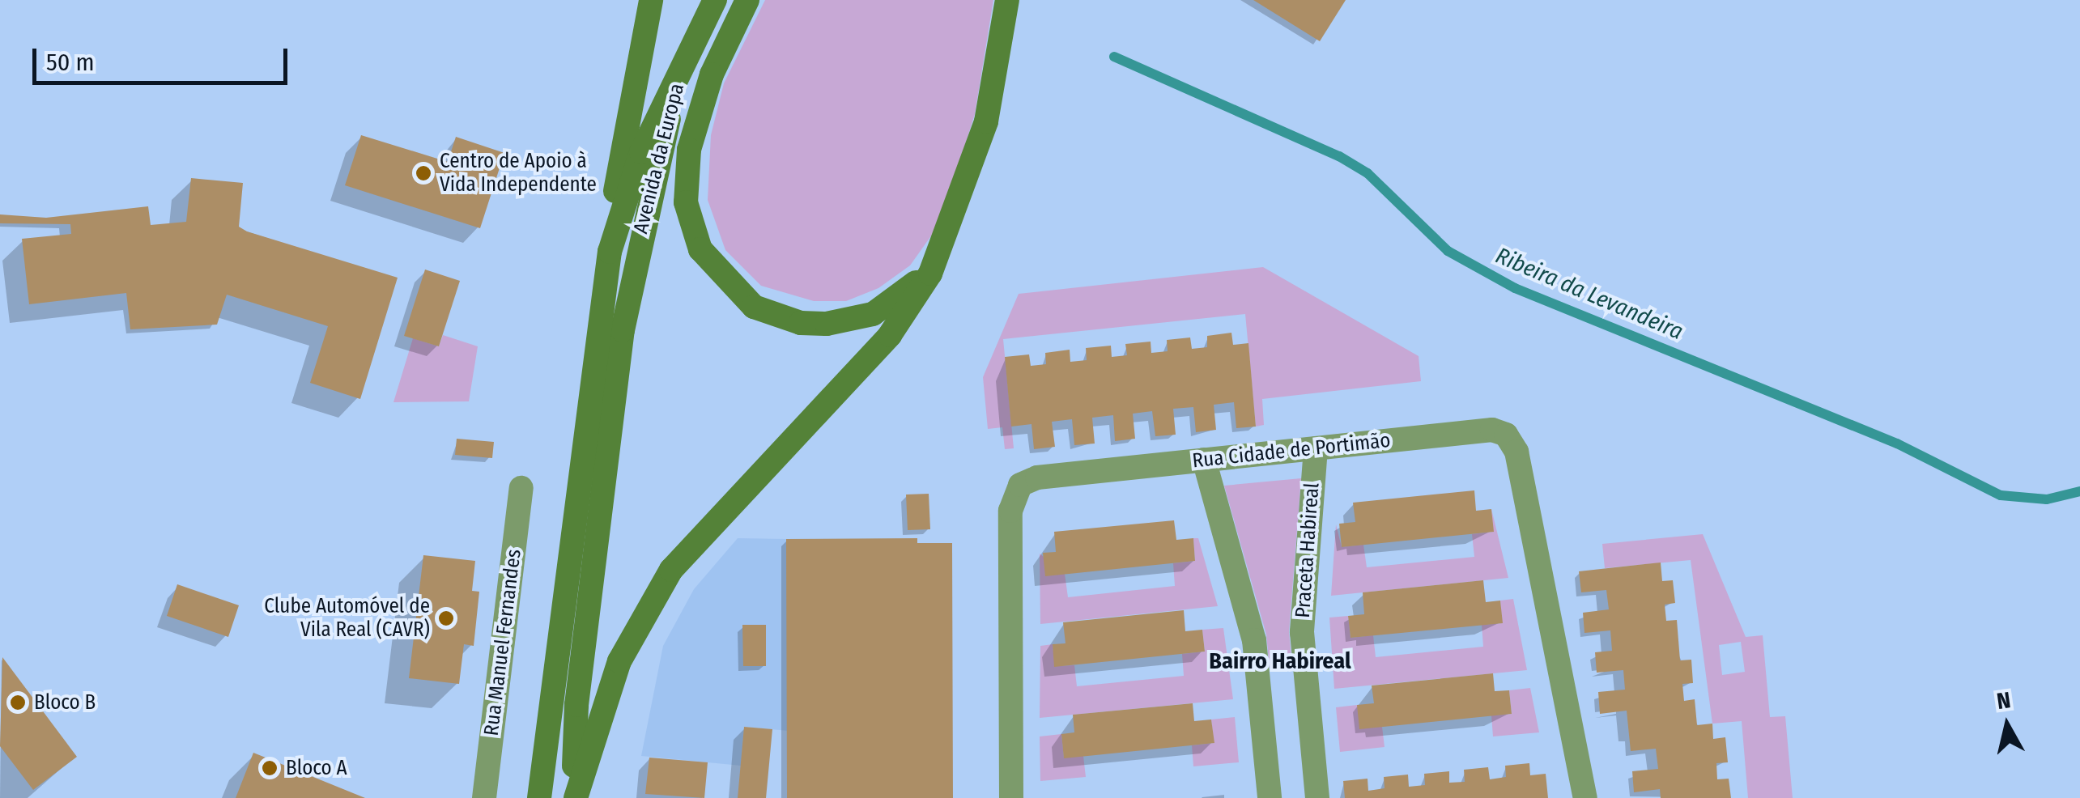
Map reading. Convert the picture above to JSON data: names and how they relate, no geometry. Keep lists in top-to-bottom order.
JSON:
{
  "streets": {
    "main road": ["Avenida da Europa"],
    "street": ["Rua Cidade de Portimão", "Praceta Habireal", "Rua Manuel Fernandes"]
  },
  "crossings": [
    ["Rua Cidade de Portimão", "Praceta Habireal"]
  ],
  "districts": ["Bairro Habireal"],
  "water": ["Ribeira da Levandeira"],
  "places": [
    "Centro de Apoio à Vida Independente",
    "Clube Automóvel de Vila Real (CAVR)",
    "Bloco B",
    "Bloco A"
  ],
  "scale_bar": "50 m",
  "north": "top"
}
